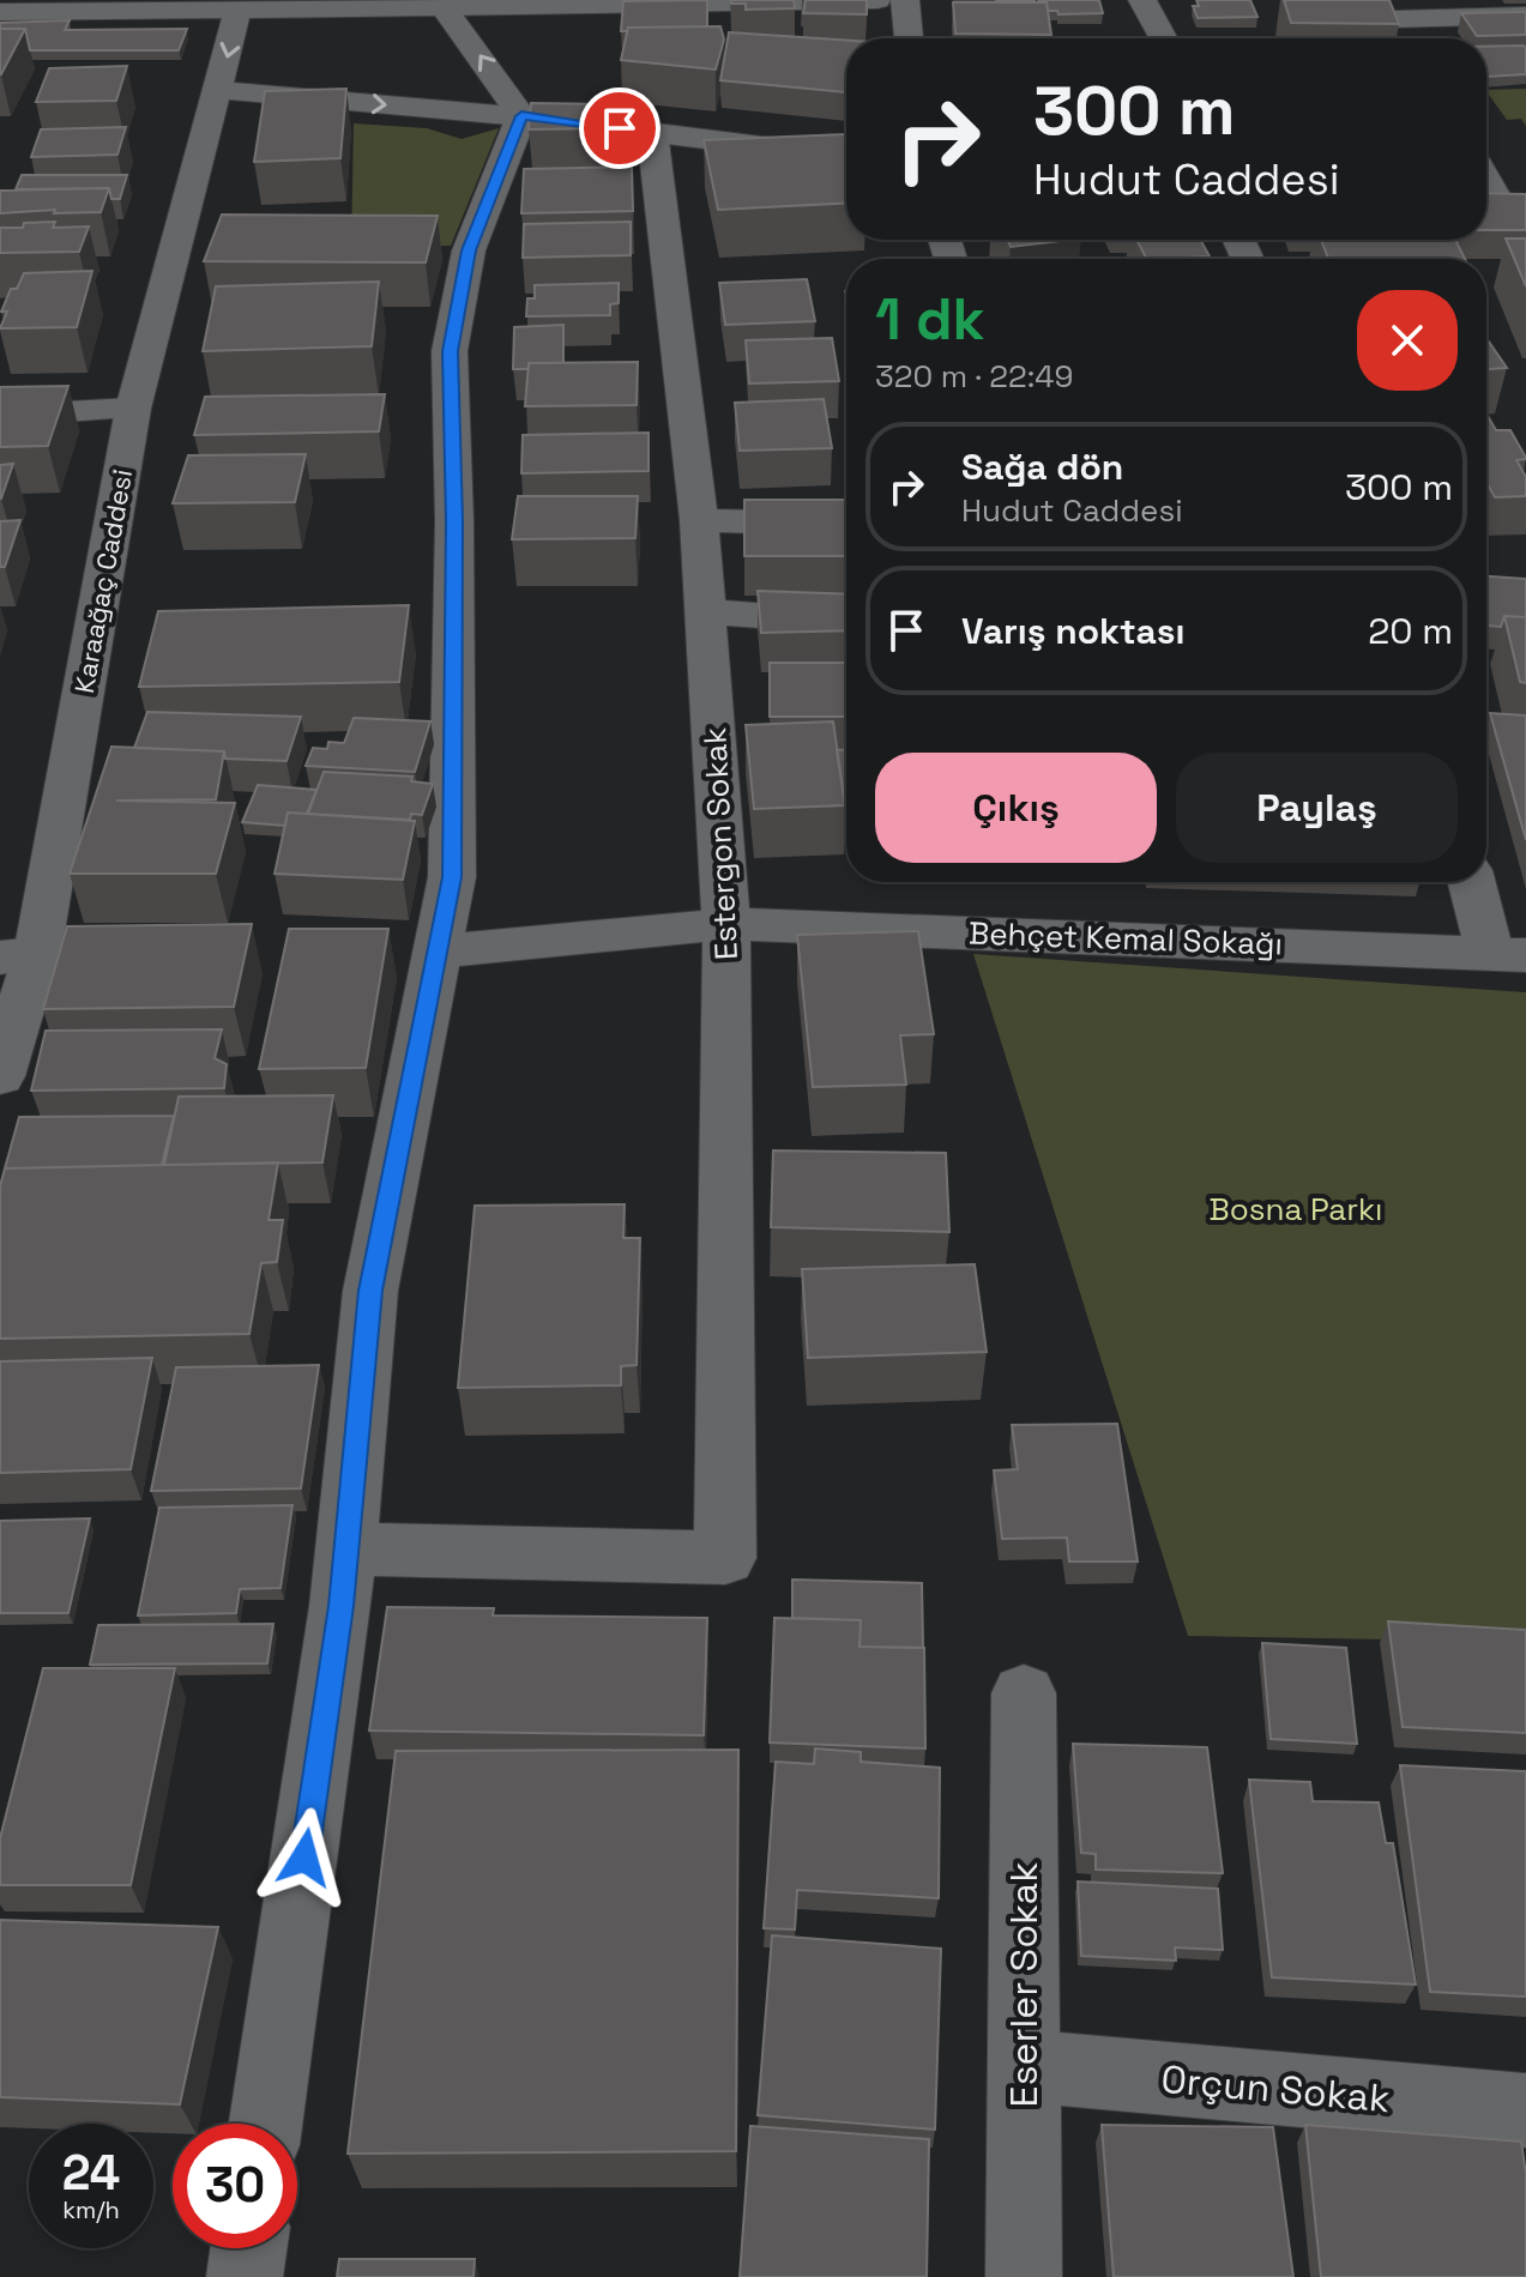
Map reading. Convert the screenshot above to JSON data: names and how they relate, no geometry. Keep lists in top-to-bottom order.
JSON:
{
  "streets": {
    "street": [
      "Karaağaç Caddesi",
      "Estergon Sokak",
      "Behçet Kemal Sokağı",
      "Eserler Sokak",
      "Orçun Sokak"
    ]
  },
  "crossings": [
    ["Estergon Sokak", "Behçet Kemal Sokağı"],
    ["Eserler Sokak", "Orçun Sokak"]
  ],
  "parks": ["Bosna Parkı"],
  "page": {
    "turn": ["300 m", "Hudut Caddesi"],
    "heading": ["1 dk", "320 m · 22:49"],
    "list": [
      {
        "name": "Sağa dön",
        "note": "Hudut Caddesi",
        "value": "300 m"
      },
      {
        "name": "Varış noktası",
        "value": "20 m"
      }
    ],
    "buttons": ["Çıkış", "Paylaş"],
    "speed": "24 km/h",
    "limit": "30"
  }
}
